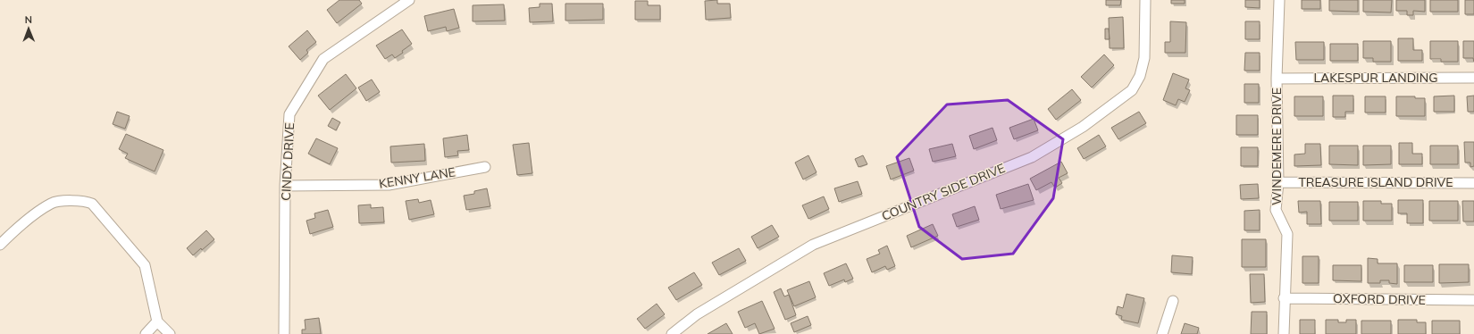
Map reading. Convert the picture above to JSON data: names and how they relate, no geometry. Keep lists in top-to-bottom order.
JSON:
{
  "streets": {
    "street": [
      "LAKESPUR LANDING",
      "WINDEMERE DRIVE",
      "CINDY DRIVE",
      "KENNY LANE",
      "TREASURE ISLAND DRIVE",
      "COUNTRY SIDE DRIVE",
      "OXFORD DRIVE"
    ]
  },
  "crossings": [
    ["LAKESPUR LANDING", "WINDEMERE DRIVE"],
    ["WINDEMERE DRIVE", "TREASURE ISLAND DRIVE"],
    ["WINDEMERE DRIVE", "OXFORD DRIVE"],
    ["CINDY DRIVE", "KENNY LANE"]
  ],
  "north": "top"
}
